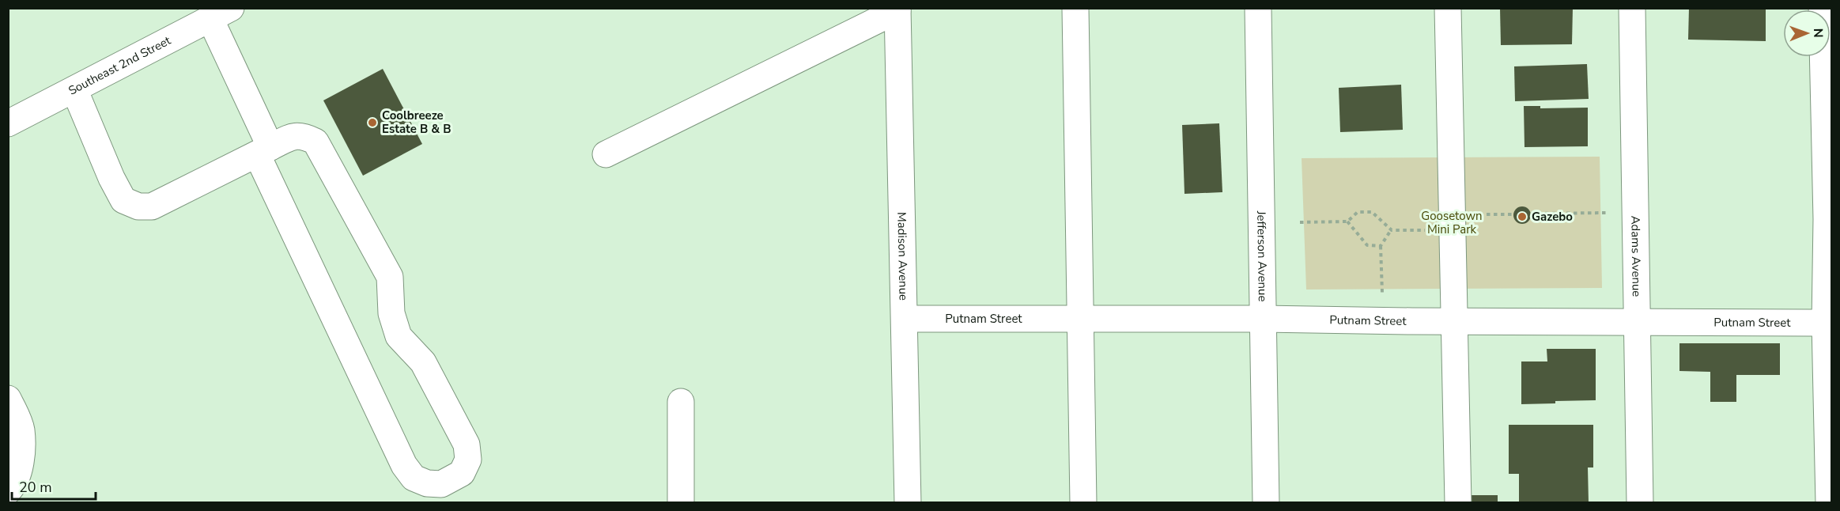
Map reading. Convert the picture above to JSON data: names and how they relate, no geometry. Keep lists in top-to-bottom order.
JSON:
{
  "streets": {
    "street": [
      "Southeast 2nd Street",
      "Madison Avenue",
      "Jefferson Avenue",
      "Adams Avenue",
      "Putnam Street"
    ]
  },
  "crossings": [
    ["Madison Avenue", "Putnam Street"],
    ["Jefferson Avenue", "Putnam Street"],
    ["Adams Avenue", "Putnam Street"]
  ],
  "parks": ["Goosetown Mini Park"],
  "places": ["Coolbreeze Estate B & B", "Gazebo"],
  "scale_bar": "20 m",
  "north": "right"
}
